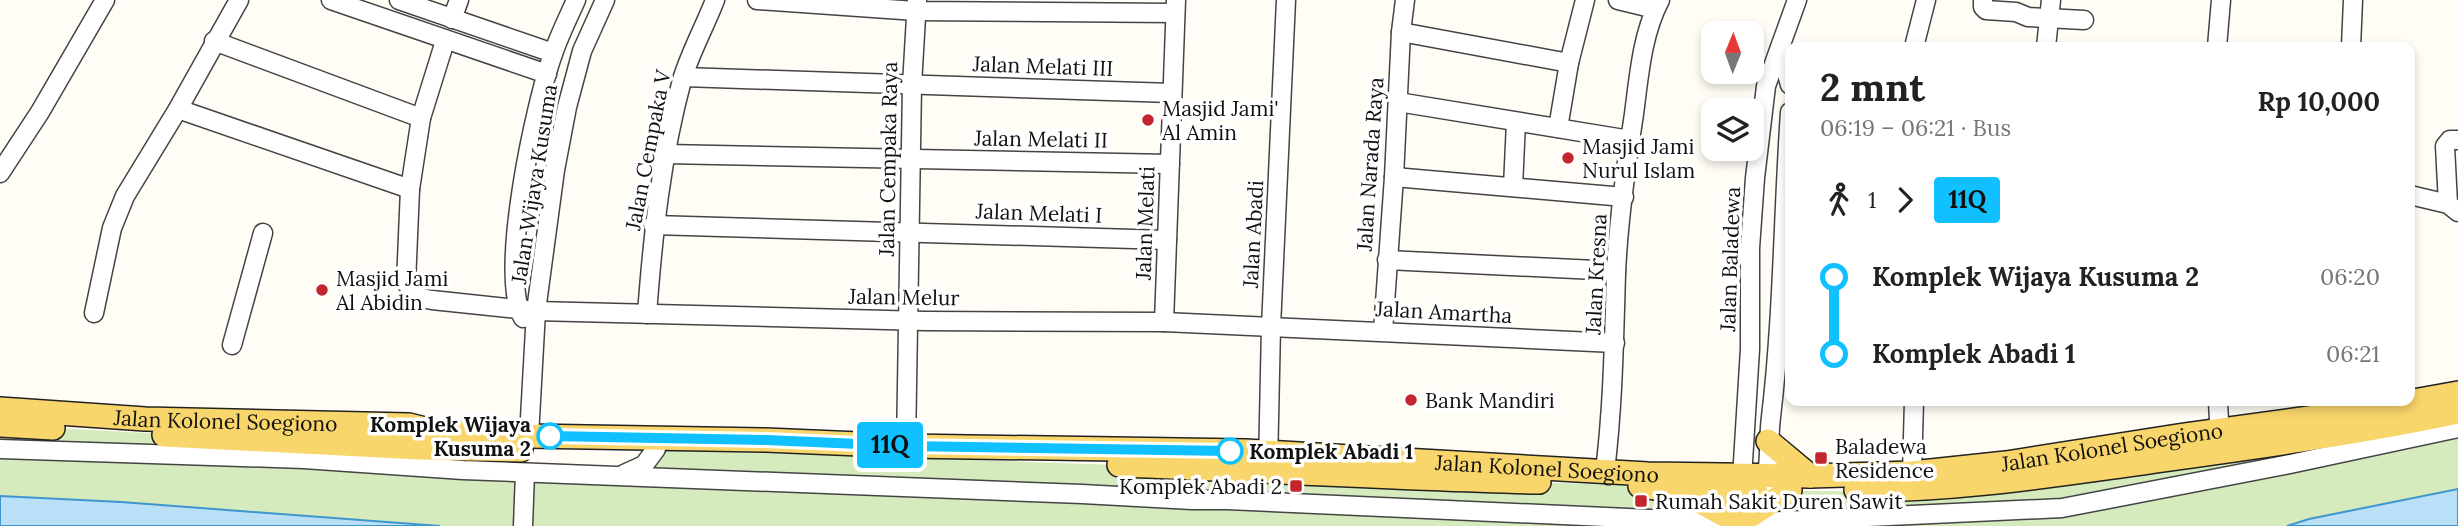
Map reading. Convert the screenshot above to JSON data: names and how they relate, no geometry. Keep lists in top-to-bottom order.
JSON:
{
  "streets": {
    "main road": ["Jalan Kolonel Soegiono"],
    "street": [
      "Jalan Melati III",
      "Jalan Melati II",
      "Jalan Cempaka V",
      "Jalan Cempaka Raya",
      "Jalan Narada Raya",
      "Jalan Wijaya Kusuma",
      "Jalan Melati I",
      "Jalan Melati",
      "Jalan Abadi",
      "Jalan Baladewa",
      "Jalan Kresna",
      "Jalan Melur",
      "Jalan Amartha"
    ]
  },
  "crossings": [
    ["Jalan Melati III", "Jalan Cempaka V"],
    ["Jalan Melati III", "Jalan Cempaka Raya"],
    ["Jalan Melati III", "Jalan Melati"],
    ["Jalan Melati II", "Jalan Cempaka V"],
    ["Jalan Melati II", "Jalan Cempaka Raya"],
    ["Jalan Melati II", "Jalan Melati"],
    ["Jalan Cempaka V", "Jalan Melati I"],
    ["Jalan Cempaka V", "Jalan Melur"],
    ["Jalan Cempaka Raya", "Jalan Melati I"],
    ["Jalan Cempaka Raya", "Jalan Melur"],
    ["Jalan Cempaka Raya", "Jalan Kolonel Soegiono"],
    ["Jalan Narada Raya", "Jalan Amartha"],
    ["Jalan Wijaya Kusuma", "Jalan Melur"],
    ["Jalan Wijaya Kusuma", "Jalan Kolonel Soegiono"],
    ["Jalan Melati I", "Jalan Melati"],
    ["Jalan Melati", "Jalan Melur"],
    ["Jalan Abadi", "Jalan Melur"],
    ["Jalan Abadi", "Jalan Amartha"],
    ["Jalan Abadi", "Jalan Kolonel Soegiono"],
    ["Jalan Baladewa", "Jalan Kolonel Soegiono"],
    ["Jalan Kresna", "Jalan Amartha"],
    ["Jalan Kresna", "Jalan Kolonel Soegiono"],
    ["Jalan Melur", "Jalan Amartha"]
  ],
  "places": {
    "other": [
      "Masjid Jami' Al Amin",
      "Masjid Jami Nurul Islam",
      "Masjid Jami Al Abidin",
      "Bank Mandiri",
      "Komplek Wijaya Kusuma 2",
      "Komplek Abadi 1"
    ],
    "transit": ["Baladewa Residence", "Komplek Abadi 2", "Rumah Sakit Duren Sawit"]
  },
  "lines": ["bus line 11Q"],
  "north": "top",
  "page": {
    "on_map": "11Q",
    "heading": ["2 mnt", "06:19 – 06:21 · Bus", "Rp 10,000"],
    "legs": ["1", "11Q"],
    "list": [
      {
        "name": "Komplek Wijaya Kusuma 2",
        "value": "06:20"
      },
      {
        "name": "Komplek Abadi 1",
        "value": "06:21"
      }
    ]
  }
}
